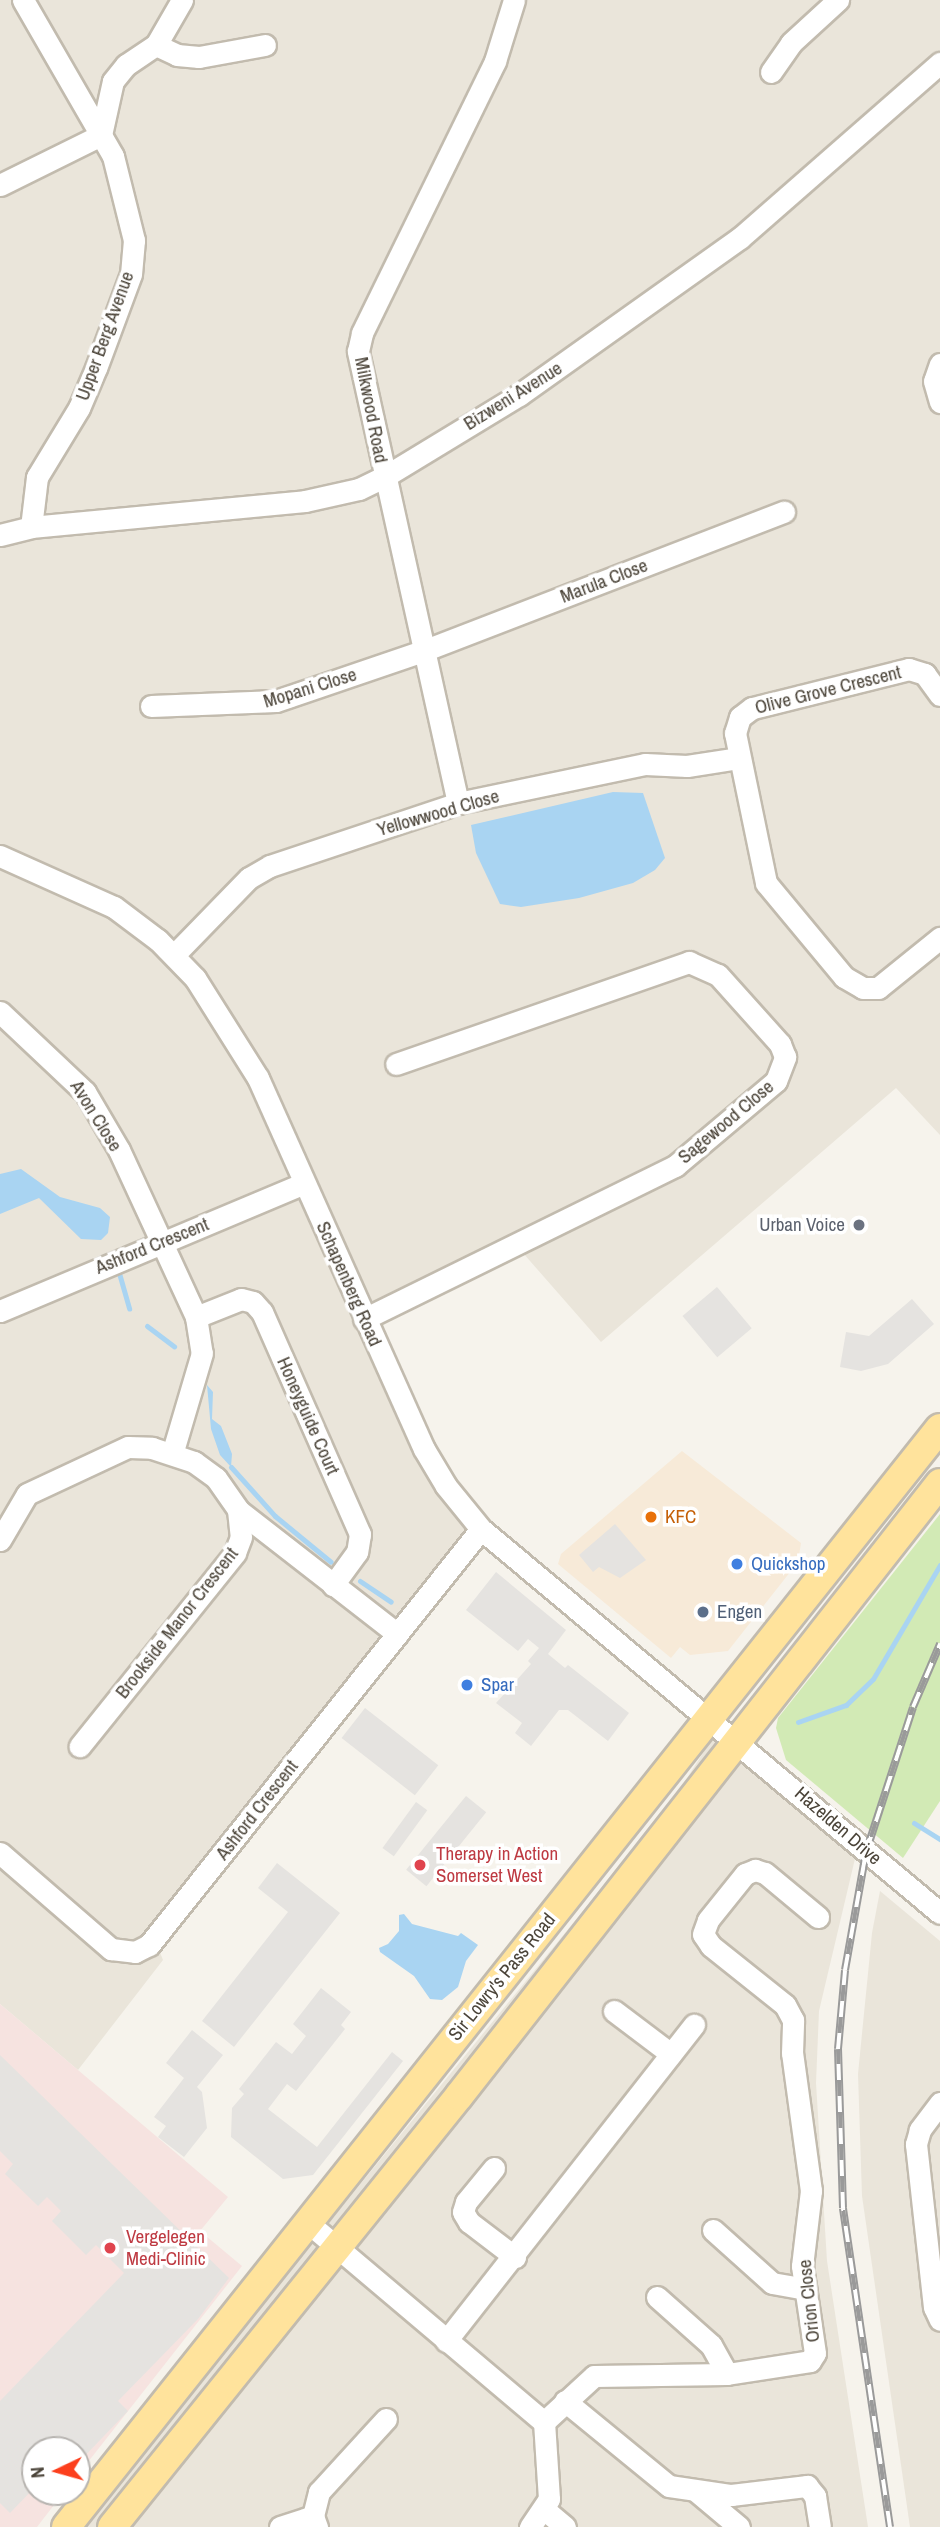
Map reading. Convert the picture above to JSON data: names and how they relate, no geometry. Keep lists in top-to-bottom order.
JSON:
{
  "streets": {
    "main road": ["Sir Lowry's Pass Road"],
    "street": [
      "Upper Berg Avenue",
      "Bizweni Avenue",
      "Milkwood Road",
      "Marula Close",
      "Mopani Close",
      "Olive Grove Crescent",
      "Yellowwood Close",
      "Avon Close",
      "Sagewood Close",
      "Ashford Crescent",
      "Schapenberg Road",
      "Honeyguide Court",
      "Brookside Manor Crescent",
      "Hazelden Drive",
      "Orion Close"
    ]
  },
  "crossings": [
    ["Upper Berg Avenue", "Bizweni Avenue"],
    ["Bizweni Avenue", "Milkwood Road"],
    ["Milkwood Road", "Marula Close"],
    ["Milkwood Road", "Mopani Close"],
    ["Milkwood Road", "Yellowwood Close"],
    ["Marula Close", "Mopani Close"],
    ["Olive Grove Crescent", "Yellowwood Close"],
    ["Yellowwood Close", "Schapenberg Road"],
    ["Avon Close", "Ashford Crescent"],
    ["Sagewood Close", "Schapenberg Road"],
    ["Ashford Crescent", "Schapenberg Road"],
    ["Schapenberg Road", "Hazelden Drive"],
    ["Schapenberg Road", "Sir Lowry's Pass Road"],
    ["Hazelden Drive", "Sir Lowry's Pass Road"]
  ],
  "places": [
    "Urban Voice",
    "KFC",
    "Quickshop",
    "Engen",
    "Spar",
    "Therapy in Action Somerset West",
    "Vergelegen Medi-Clinic"
  ],
  "north": "left"
}
